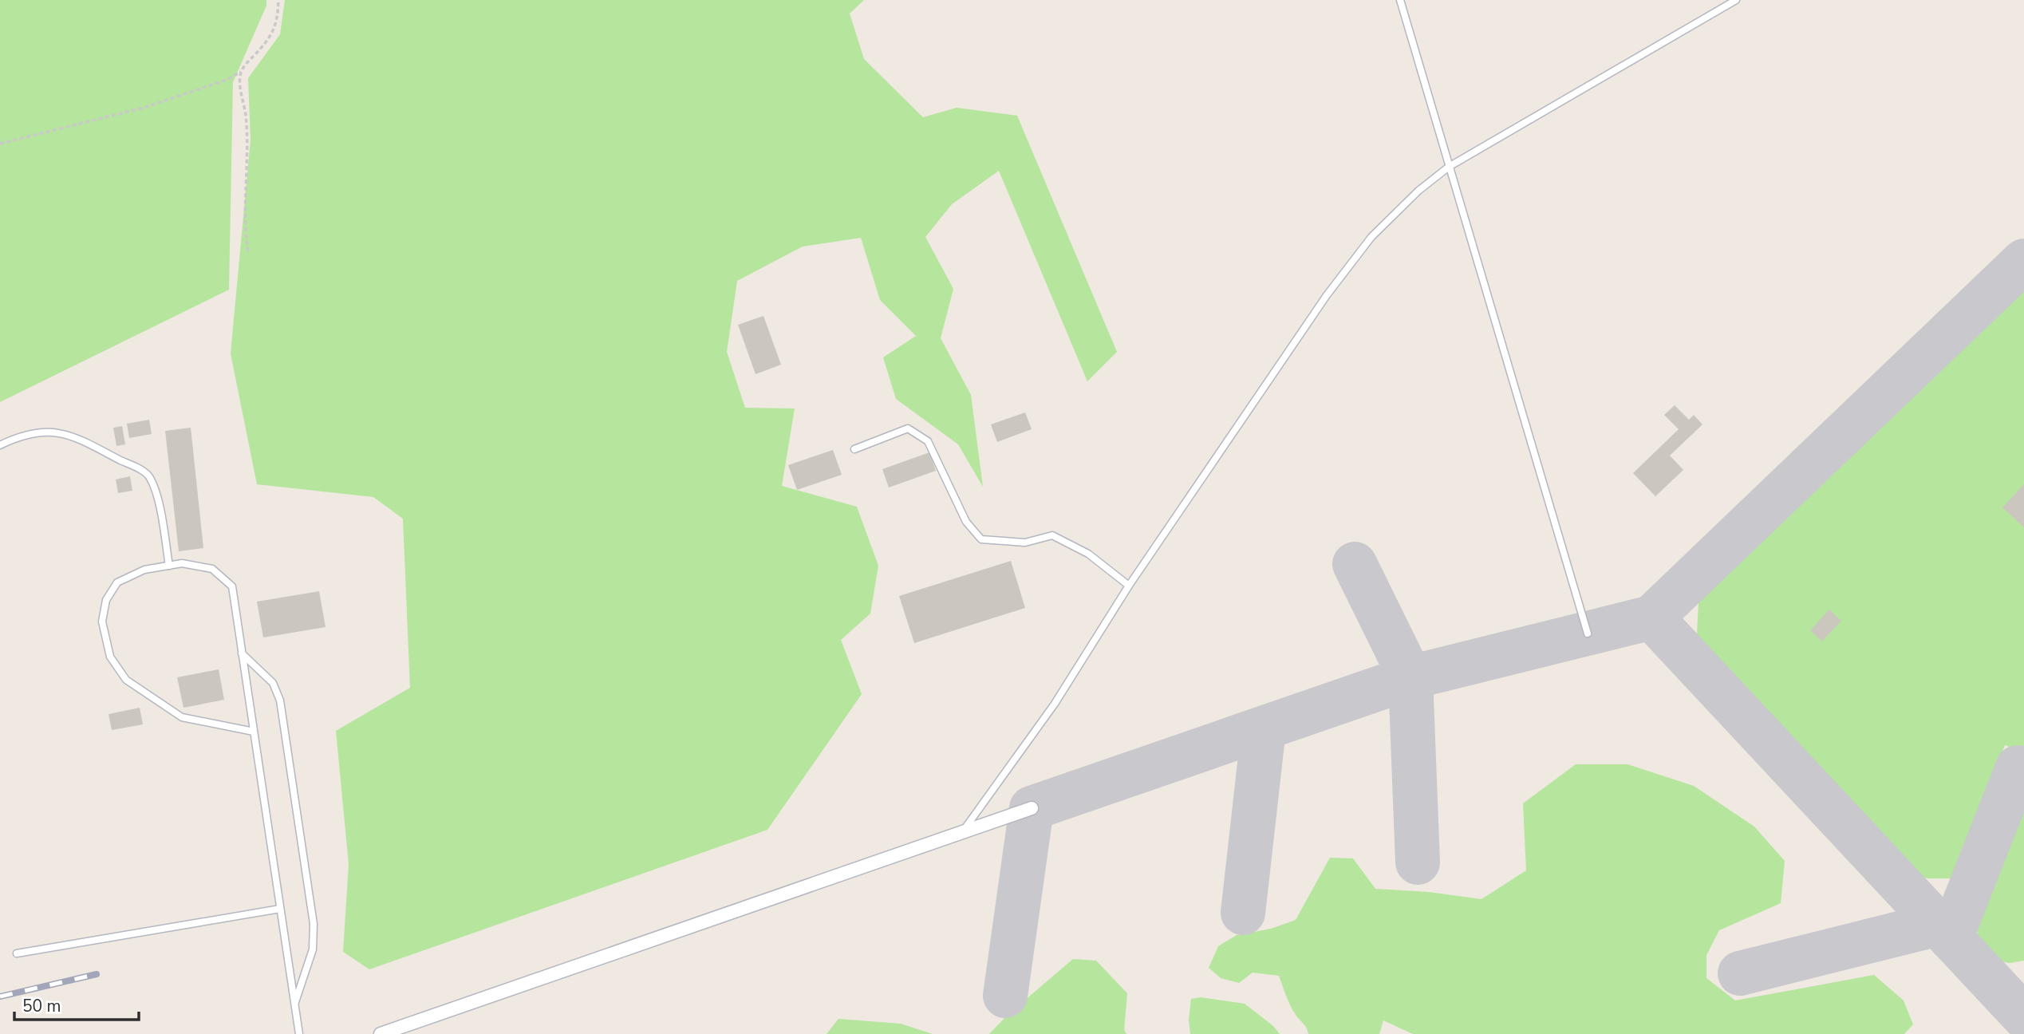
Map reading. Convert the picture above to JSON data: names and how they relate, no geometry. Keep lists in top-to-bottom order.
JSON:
{
  "scale_bar": "50 m"
}
